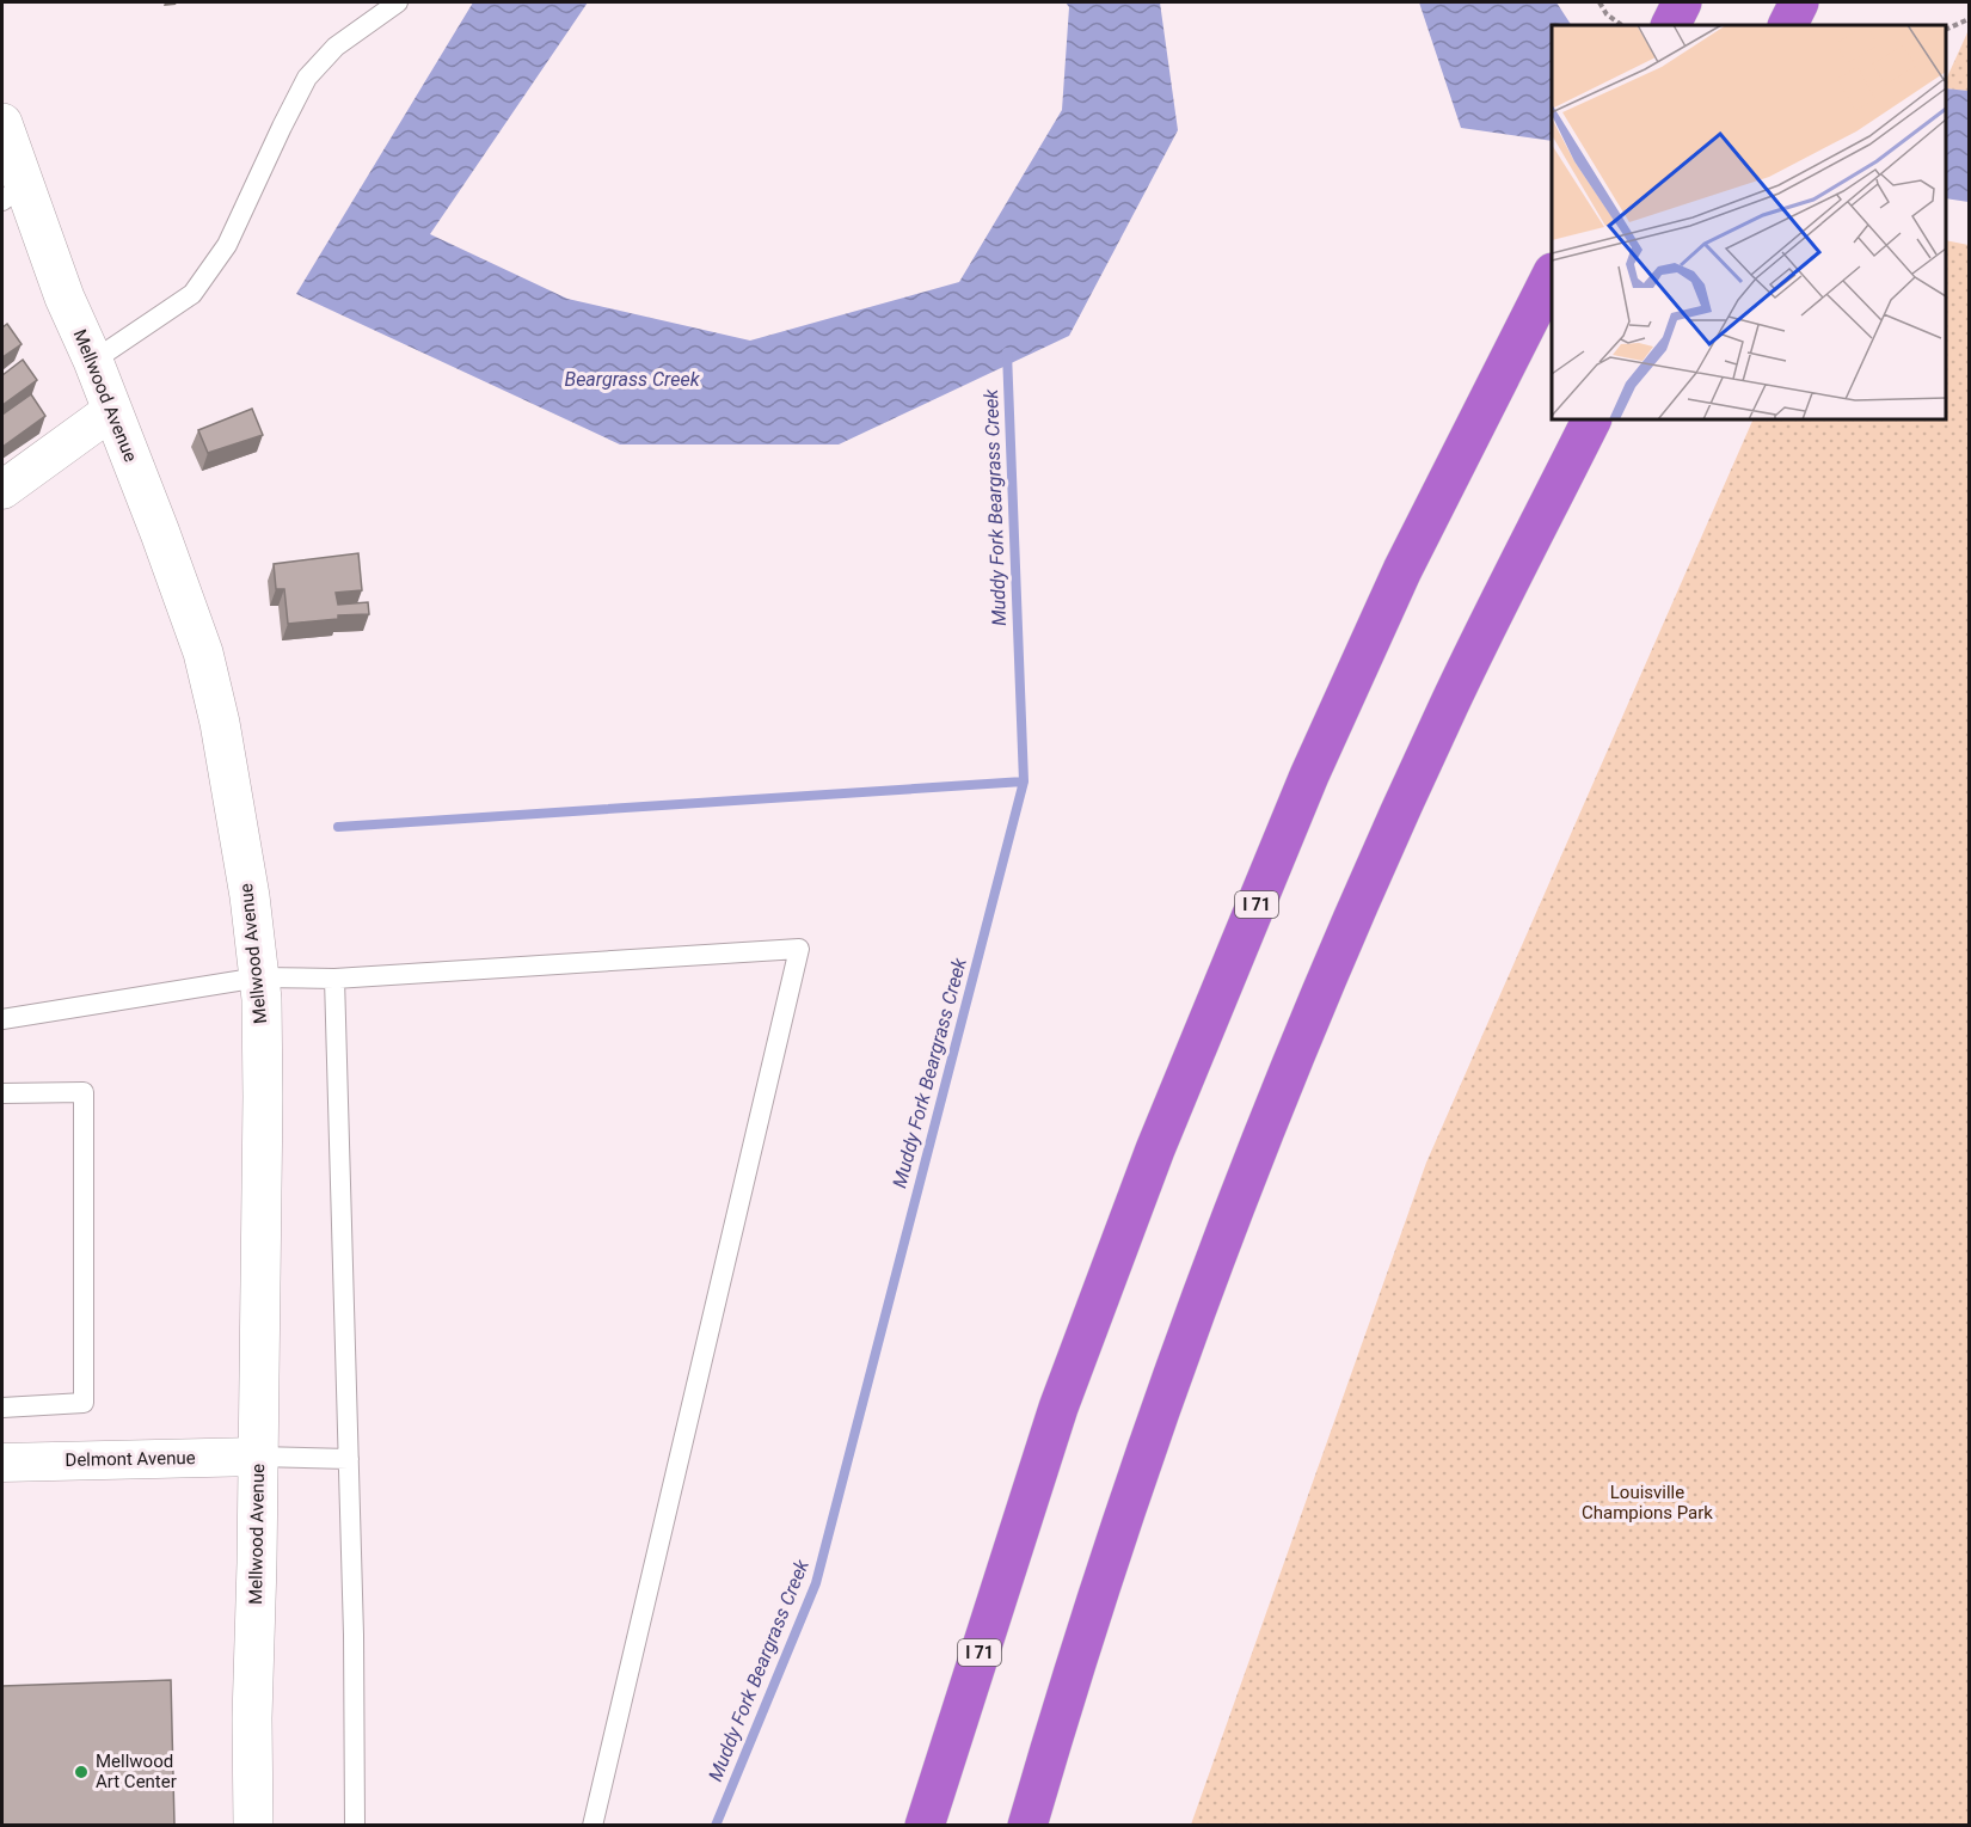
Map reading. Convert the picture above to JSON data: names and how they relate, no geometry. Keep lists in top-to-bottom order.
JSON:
{
  "streets": {
    "highway": ["I 71"],
    "street": ["Mellwood Avenue", "Delmont Avenue"]
  },
  "crossings": [
    ["Mellwood Avenue", "Delmont Avenue"]
  ],
  "water": ["Beargrass Creek", "Muddy Fork Beargrass Creek"],
  "parks": ["Louisville Champions Park"],
  "places": ["Mellwood Art Center"]
}
